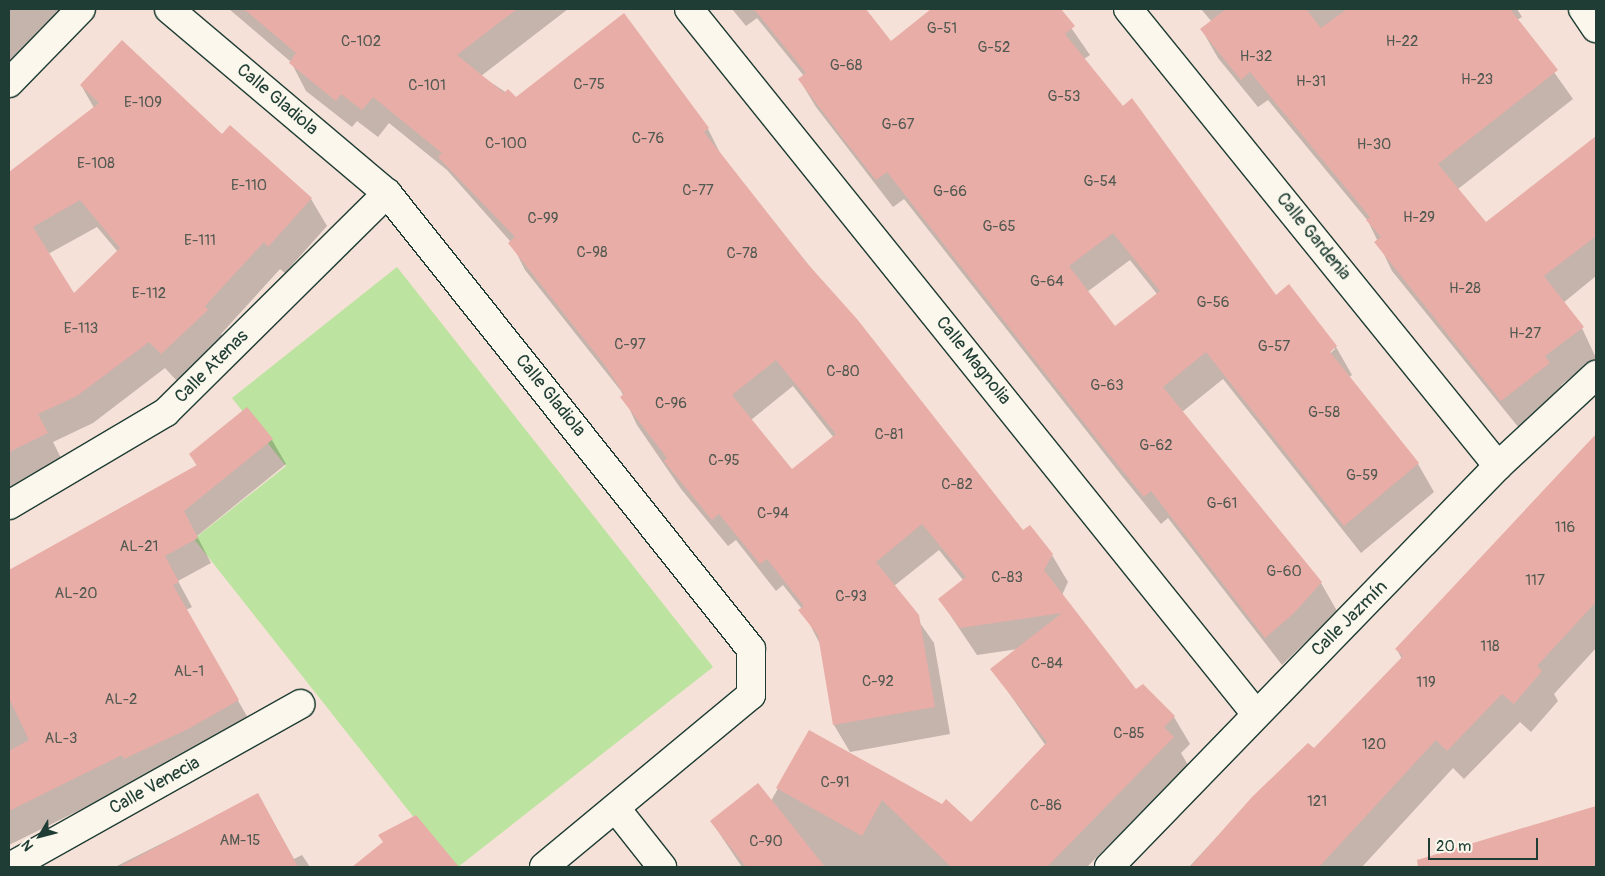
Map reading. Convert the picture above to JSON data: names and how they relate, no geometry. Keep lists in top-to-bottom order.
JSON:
{
  "streets": {
    "street": [
      "Calle Gladiola",
      "Calle Gardenia",
      "Calle Magnolia",
      "Calle Atenas",
      "Calle Jazmín",
      "Calle Venecia"
    ]
  },
  "crossings": [
    ["Calle Gladiola", "Calle Atenas"],
    ["Calle Gardenia", "Calle Jazmín"],
    ["Calle Magnolia", "Calle Jazmín"]
  ],
  "house_numbers": [
    "G-51",
    "C-102",
    "H-22",
    "G-52",
    "H-32",
    "G-68",
    "H-23",
    "H-31",
    "C-75",
    "C-101",
    "G-53",
    "E-109",
    "G-67",
    "C-76",
    "C-100",
    "H-30",
    "E-108",
    "G-54",
    "E-110",
    "C-77",
    "G-66",
    "H-29",
    "C-99",
    "G-65",
    "E-111",
    "C-98",
    "C-78",
    "G-64",
    "H-28",
    "E-112",
    "G-56",
    "E-113",
    "H-27",
    "C-97",
    "G-57",
    "C-80",
    "G-63",
    "C-96",
    "G-58",
    "C-81",
    "G-62",
    "C-95",
    "G-59",
    "C-82",
    "G-61",
    "C-94",
    "116",
    "AL-21",
    "G-60",
    "C-83",
    "117",
    "AL-20",
    "C-93",
    "118",
    "C-84",
    "AL-1",
    "C-92",
    "119",
    "AL-2",
    "C-85",
    "AL-3",
    "120",
    "C-91",
    "121",
    "C-86",
    "AM-15",
    "C-90"
  ],
  "scale_bar": "20 m",
  "north": "bottom left"
}
